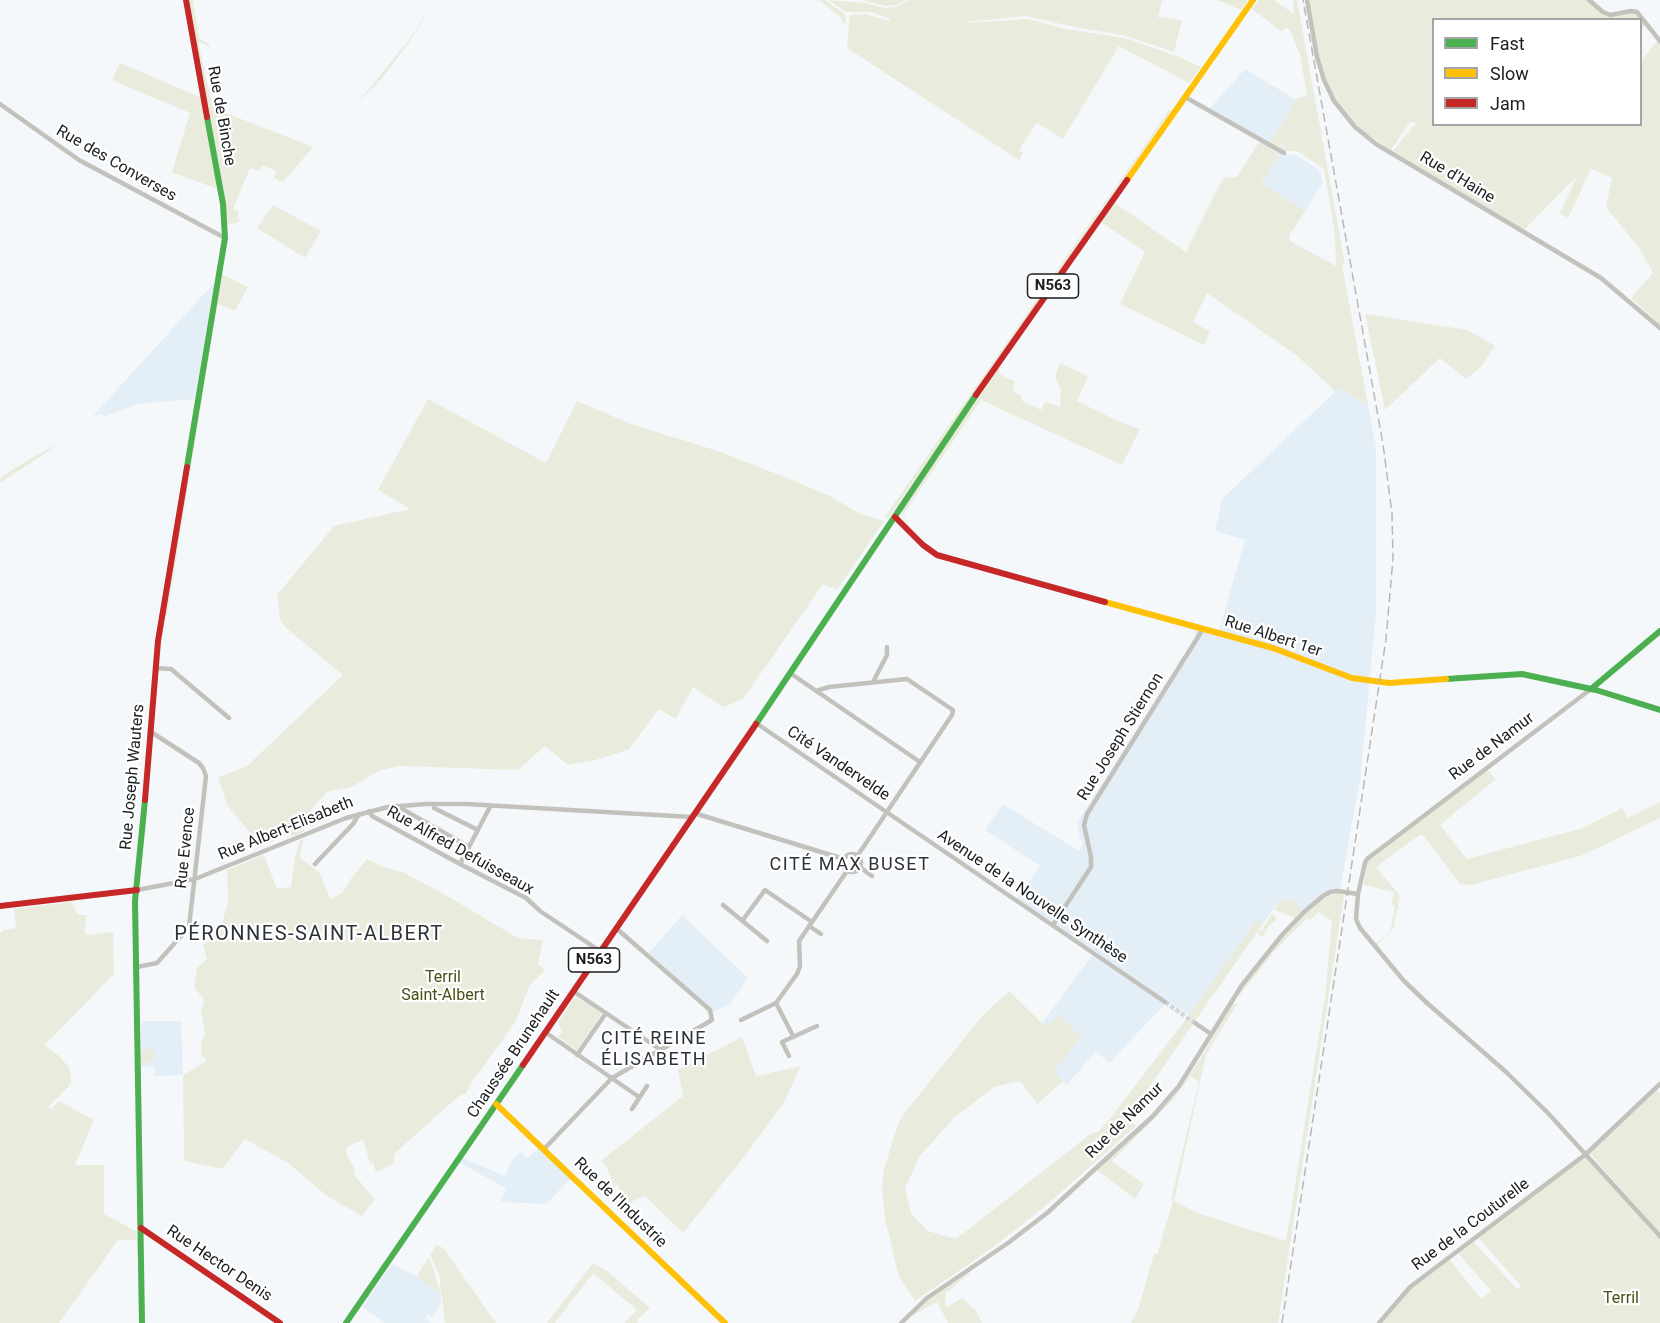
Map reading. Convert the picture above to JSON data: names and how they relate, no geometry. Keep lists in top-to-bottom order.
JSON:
{
  "streets": {
    "street": [
      "Rue de Binche",
      "Rue des Converses",
      "Rue d'Haine",
      "N563",
      "Rue Albert 1er",
      "Rue Joseph Stiernon",
      "Rue de Namur",
      "Cité Vandervelde",
      "Rue Joseph Wauters",
      "Rue Albert-Elisabeth",
      "Rue Evence",
      "Rue Alfred Defuisseaux",
      "Avenue de la Nouvelle Synthèse",
      "Chaussée Brunehault",
      "Rue de l'Industrie",
      "Rue de la Couturelle",
      "Rue Hector Denis"
    ]
  },
  "crossings": [
    ["Rue de Binche", "Rue des Converses"],
    ["Rue de Binche", "Rue Joseph Wauters"],
    ["Rue des Converses", "Rue Joseph Wauters"],
    ["N563", "Rue Albert 1er"],
    ["N563", "Chaussée Brunehault"],
    ["Rue Albert 1er", "Rue Joseph Stiernon"],
    ["Rue Albert 1er", "Rue de Namur"],
    ["Rue Albert 1er", "Chaussée Brunehault"],
    ["Rue Joseph Stiernon", "Avenue de la Nouvelle Synthèse"],
    ["Rue de Namur", "Rue de la Couturelle"],
    ["Cité Vandervelde", "Avenue de la Nouvelle Synthèse"],
    ["Cité Vandervelde", "Chaussée Brunehault"],
    ["Rue Joseph Wauters", "Rue Albert-Elisabeth"],
    ["Rue Joseph Wauters", "Rue Evence"],
    ["Rue Joseph Wauters", "Rue Hector Denis"],
    ["Rue Albert-Elisabeth", "Rue Evence"],
    ["Rue Albert-Elisabeth", "Rue Alfred Defuisseaux"],
    ["Rue Albert-Elisabeth", "Chaussée Brunehault"],
    ["Rue Alfred Defuisseaux", "Chaussée Brunehault"],
    ["Chaussée Brunehault", "Rue de l'Industrie"]
  ],
  "districts": ["CITÉ MAX BUSET", "PÉRONNES-SAINT-ALBERT", "CITÉ REINE ÉLISABETH"],
  "parks": ["Terril Saint-Albert", "Terril"],
  "legend": ["Fast", "Slow", "Jam"]
}
